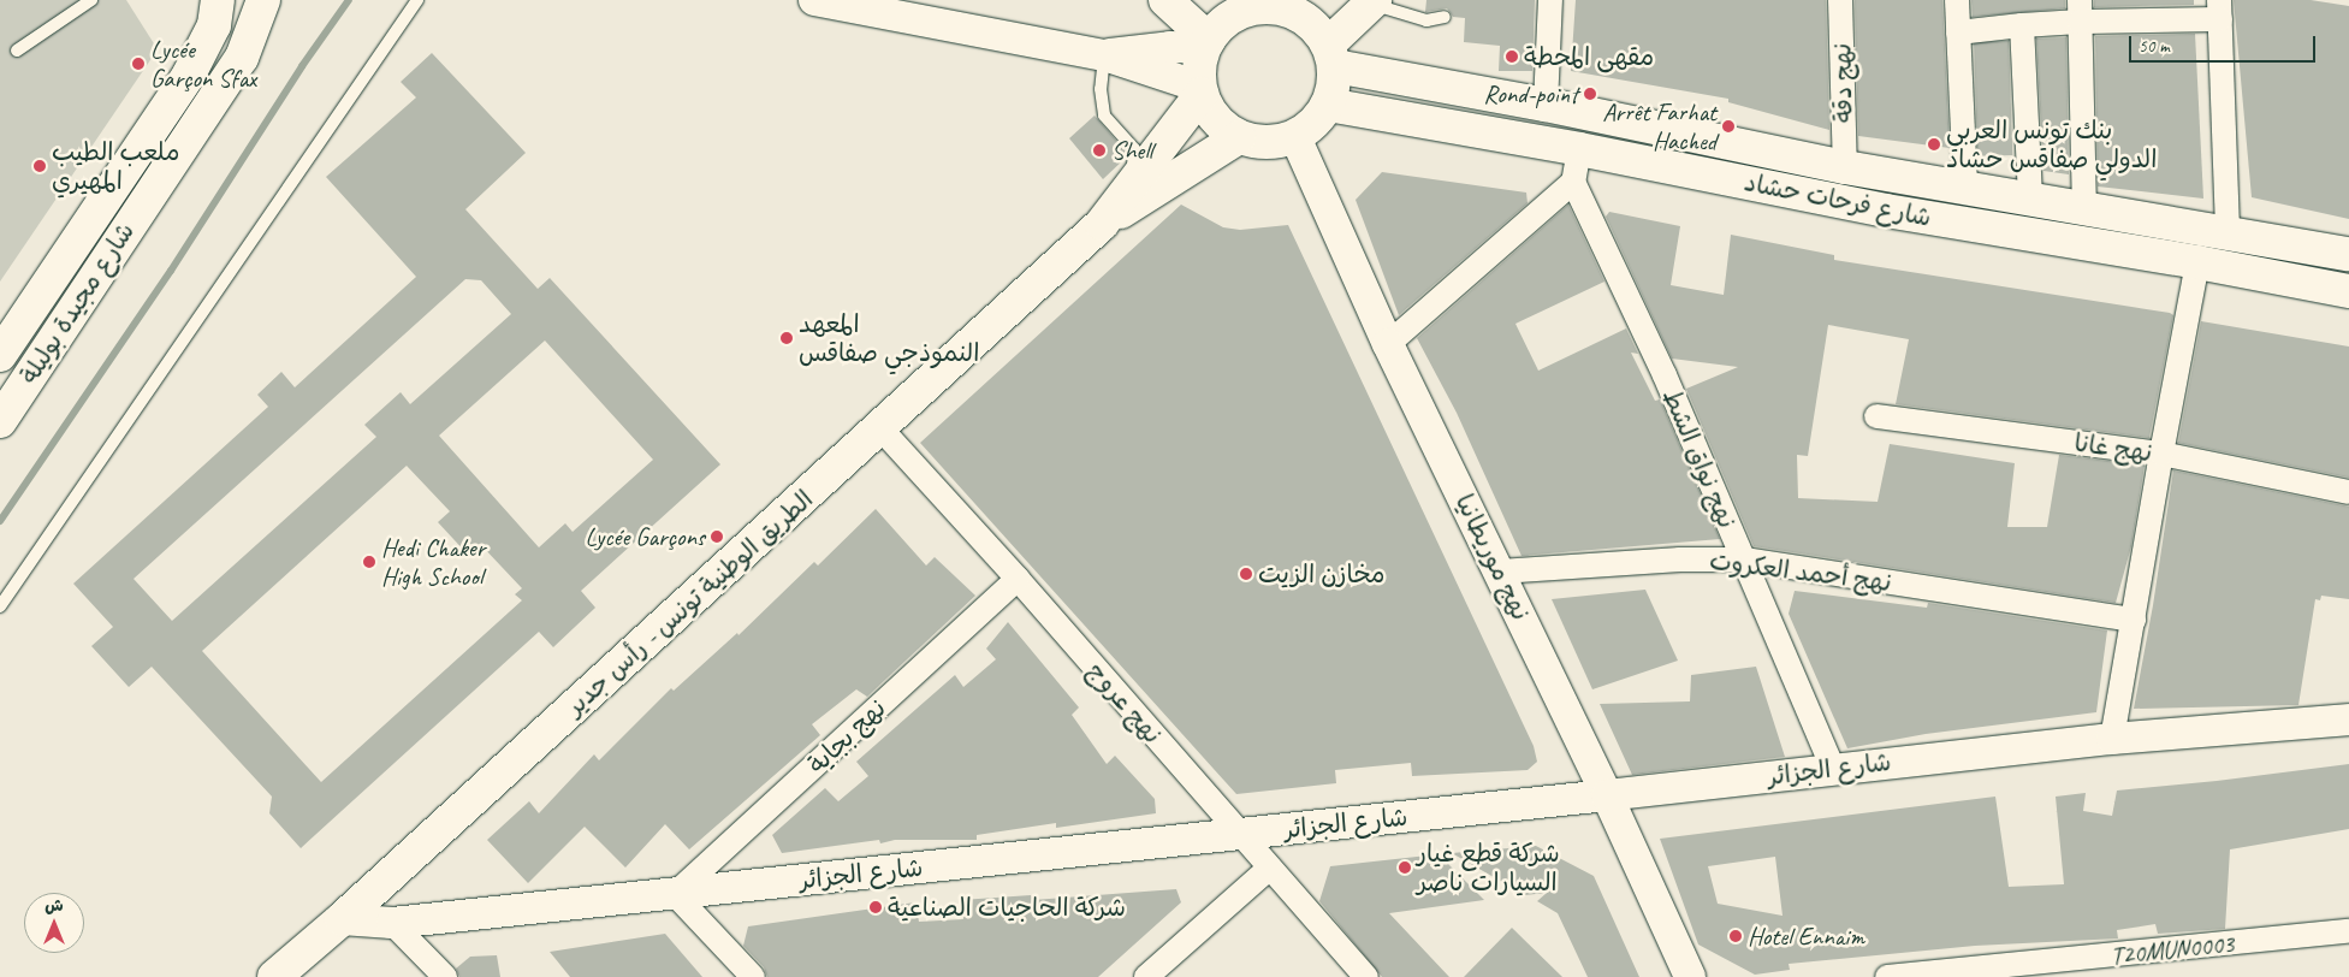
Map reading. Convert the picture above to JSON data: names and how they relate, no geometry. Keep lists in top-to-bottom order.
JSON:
{
  "streets": {
    "main road": ["شارع فرحات حشاد", "شارع مجيدة بوليلة", "الطريق الوطنية تونس - رأس جدير"],
    "street": [
      "نهج دقة",
      "نهج غانا",
      "نهج نواق الشط",
      "نهج موريطانيا",
      "نهج أحمد العكروت",
      "نهج عروج",
      "نهج بجاية",
      "شارع الجزائر",
      "T20MUN0003"
    ]
  },
  "crossings": [
    ["نهج دقة", "شارع فرحات حشاد"],
    ["شارع فرحات حشاد", "نهج موريطانيا"],
    ["شارع فرحات حشاد", "الطريق الوطنية تونس - رأس جدير"],
    ["نهج نواق الشط", "نهج أحمد العكروت"],
    ["نهج نواق الشط", "شارع الجزائر"],
    ["نهج موريطانيا", "نهج أحمد العكروت"],
    ["نهج موريطانيا", "الطريق الوطنية تونس - رأس جدير"],
    ["نهج موريطانيا", "شارع الجزائر"],
    ["الطريق الوطنية تونس - رأس جدير", "نهج عروج"],
    ["الطريق الوطنية تونس - رأس جدير", "شارع الجزائر"],
    ["نهج عروج", "نهج بجاية"],
    ["نهج عروج", "شارع الجزائر"],
    ["نهج بجاية", "شارع الجزائر"]
  ],
  "places": [
    "مقهى المحطة",
    "Lycée Garçon Sfax",
    "Rond-point",
    "Arrêt Farhat Hached",
    "بنك تونس العربي الدولي صفاقس حشاد",
    "Shell",
    "ملعب الطيب المهيري",
    "المعهد النموذجي صفاقس",
    "Lycée Garçons",
    "Hedi Chaker High School",
    "مخازن الزيت",
    "شركة قطع غيار السيارات ناصر",
    "شركة الحاجيات الصناعية",
    "Hotel Ennaim"
  ],
  "scale_bar": "50 m",
  "north": "top"
}
